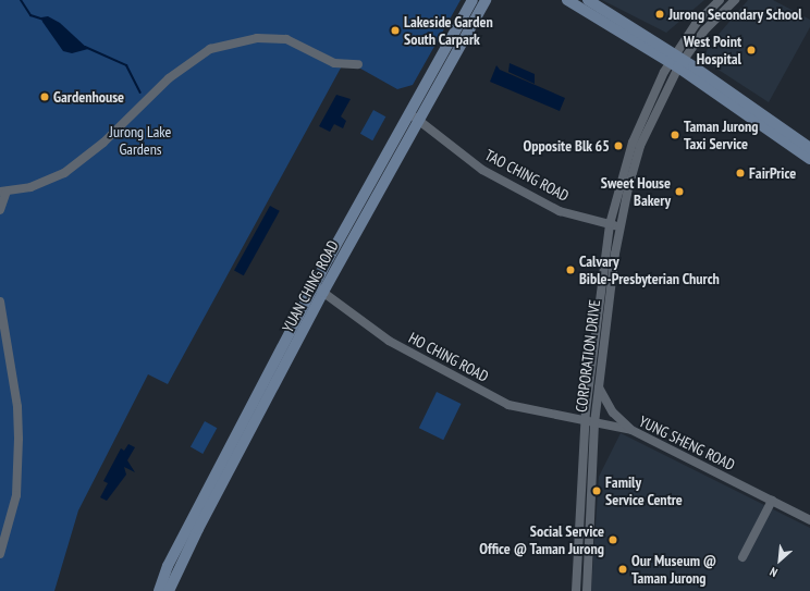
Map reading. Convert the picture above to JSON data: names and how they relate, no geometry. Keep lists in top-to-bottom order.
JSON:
{
  "streets": {
    "street": [
      "TAO CHING ROAD",
      "YUAN CHING ROAD",
      "CORPORATION DRIVE",
      "HO CHING ROAD",
      "YUNG SHENG ROAD"
    ]
  },
  "crossings": [
    ["TAO CHING ROAD", "YUAN CHING ROAD"],
    ["TAO CHING ROAD", "CORPORATION DRIVE"],
    ["YUAN CHING ROAD", "HO CHING ROAD"],
    ["CORPORATION DRIVE", "HO CHING ROAD"],
    ["CORPORATION DRIVE", "YUNG SHENG ROAD"],
    ["HO CHING ROAD", "YUNG SHENG ROAD"]
  ],
  "parks": ["Jurong Lake Gardens"],
  "places": [
    "Jurong Secondary School",
    "Lakeside Garden South Carpark",
    "West Point Hospital",
    "Gardenhouse",
    "Taman Jurong Taxi Service",
    "Opposite Blk 65",
    "FairPrice",
    "Sweet House Bakery",
    "Calvary Bible-Presbyterian Church",
    "Family Service Centre",
    "Social Service Office @ Taman Jurong",
    "Our Museum @ Taman Jurong"
  ],
  "north": "bottom left"
}
